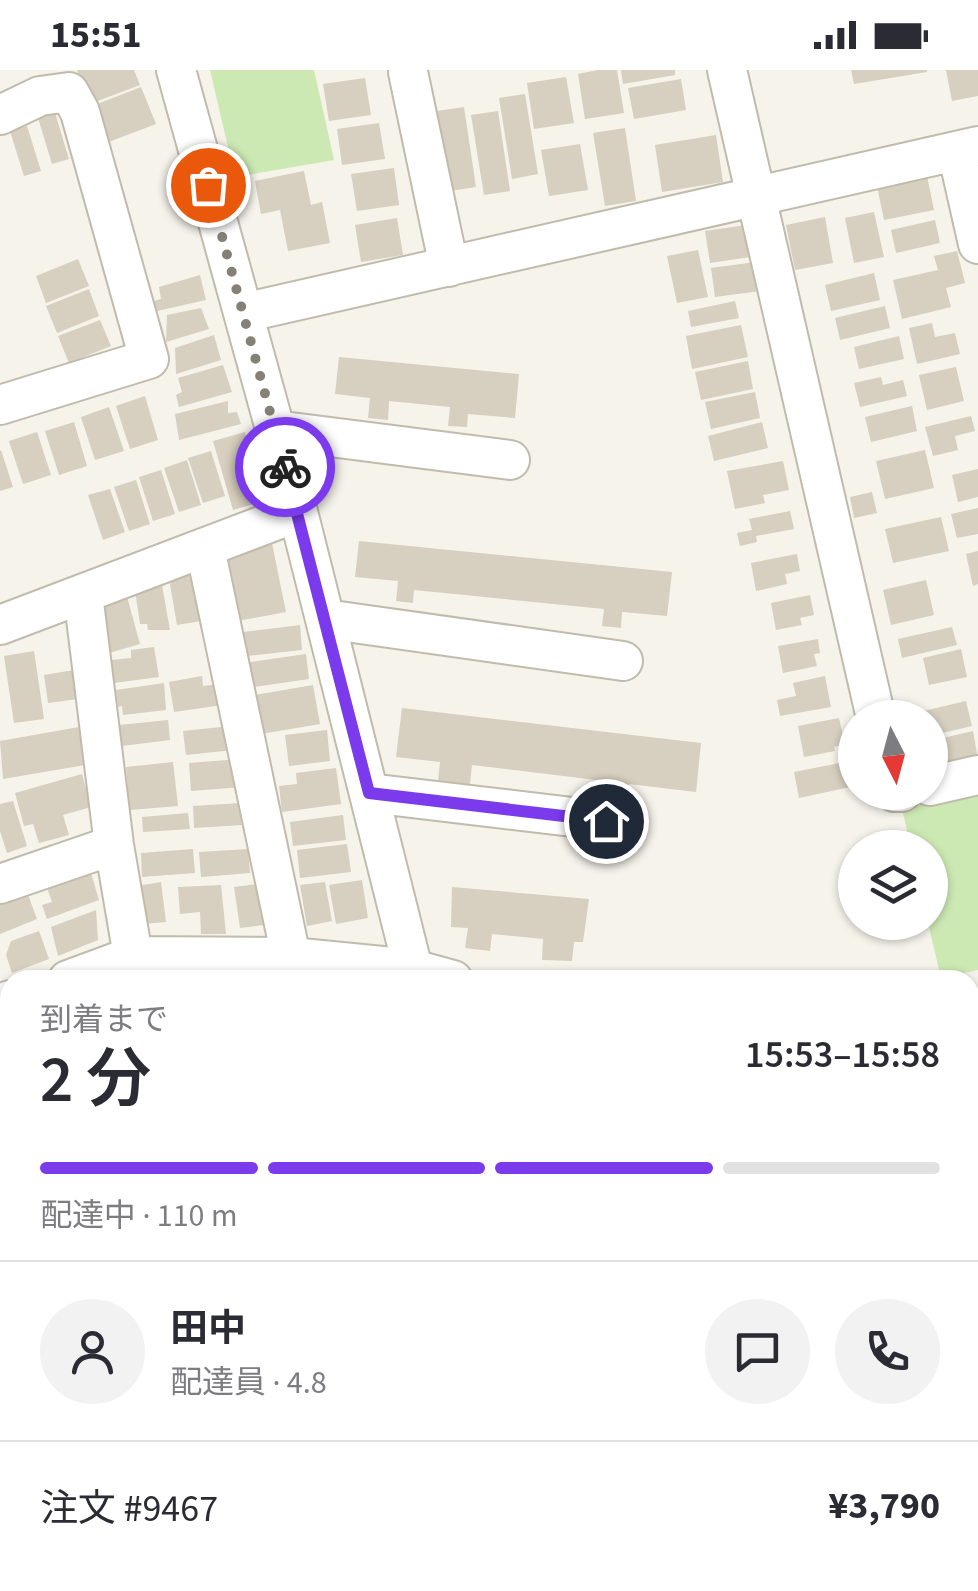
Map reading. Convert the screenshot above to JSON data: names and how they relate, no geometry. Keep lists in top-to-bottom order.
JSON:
{
  "north": "bottom",
  "page": {
    "status": "15:51",
    "heading": ["2 分", "到着まで", "15:53–15:58"],
    "panel": [
      "田中",
      "配達員 · 4.8",
      "注文 #9467",
      "¥3,790"
    ],
    "bar": "配達中 · 110 m"
  }
}
